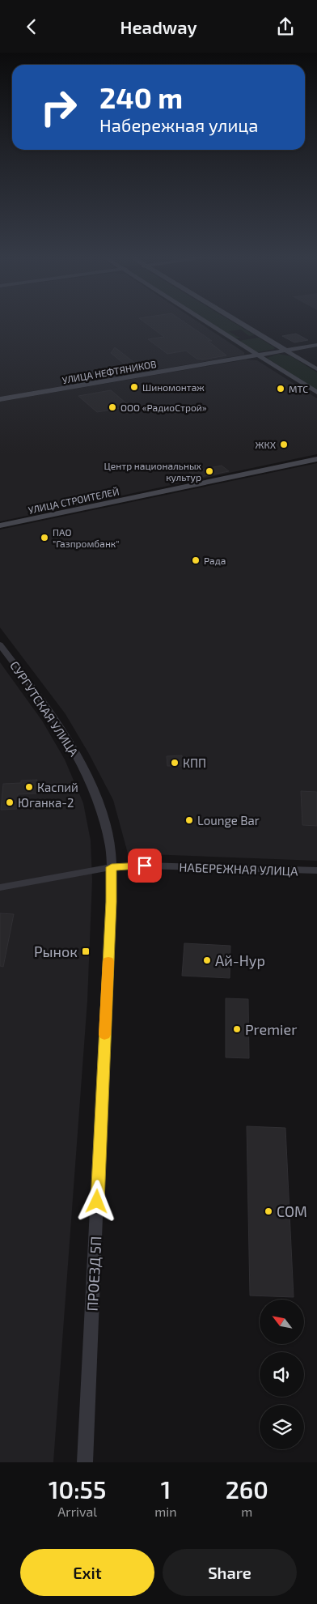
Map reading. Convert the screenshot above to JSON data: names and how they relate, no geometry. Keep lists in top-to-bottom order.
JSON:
{
  "streets": {
    "main road": ["УЛИЦА НЕФТЯНИКОВ", "УЛИЦА СТРОИТЕЛЕЙ"],
    "street": ["СУРГУТСКАЯ УЛИЦА", "НАБЕРЕЖНАЯ УЛИЦА", "ПРОЕЗД 5П"]
  },
  "crossings": [
    ["СУРГУТСКАЯ УЛИЦА", "НАБЕРЕЖНАЯ УЛИЦА"],
    ["СУРГУТСКАЯ УЛИЦА", "ПРОЕЗД 5П"],
    ["НАБЕРЕЖНАЯ УЛИЦА", "ПРОЕЗД 5П"]
  ],
  "places": {
    "other": [
      "Шиномонтаж",
      "МТС",
      "ООО «РадиоСтрой»",
      "ЖКХ",
      "Центр национальных культур",
      "ПАО \"Газпромбанк\"",
      "Рада",
      "КПП",
      "Каспий",
      "Юганка-2",
      "Lounge Bar",
      "Ай-Нур",
      "Premier",
      "СОМ"
    ],
    "transit": ["Рынок"]
  },
  "north": "top left",
  "page": {
    "header": "Headway",
    "turn": ["240 m", "Набережная улица"],
    "eta": [
      "10:55",
      "Arrival",
      "1",
      "min",
      "260",
      "m"
    ],
    "buttons": ["Exit", "Share"]
  }
}
